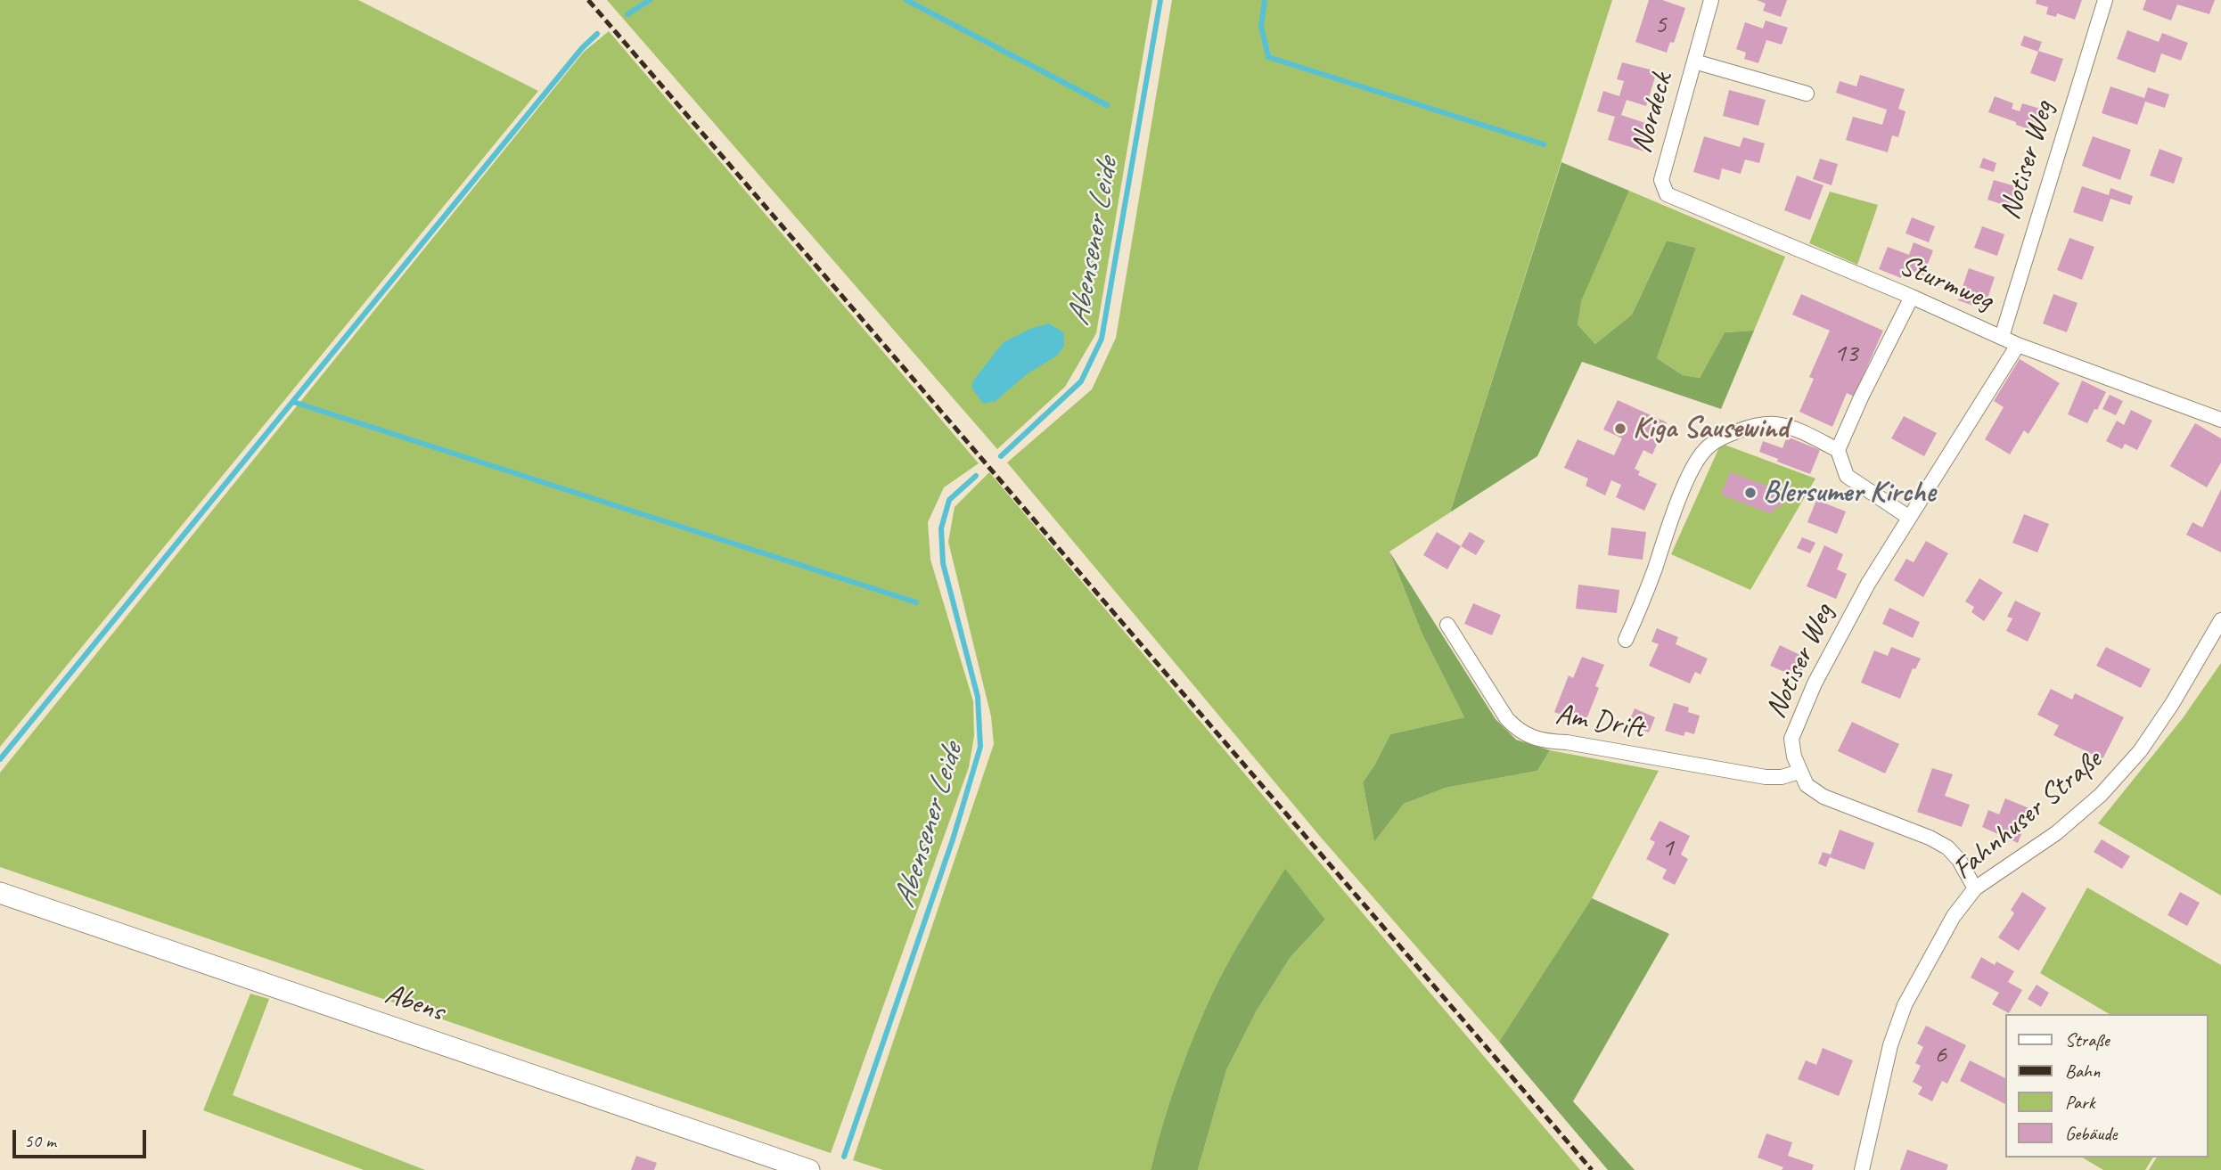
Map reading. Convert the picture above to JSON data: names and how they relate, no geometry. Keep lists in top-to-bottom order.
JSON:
{
  "streets": {
    "main road": ["Abens"],
    "street": [
      "Nordeck",
      "Notiser Weg",
      "Sturmweg",
      "Am Drift",
      "Fahnhuser Straße"
    ]
  },
  "crossings": [
    ["Nordeck", "Sturmweg"],
    ["Notiser Weg", "Sturmweg"],
    ["Notiser Weg", "Am Drift"],
    ["Notiser Weg", "Fahnhuser Straße"]
  ],
  "water": ["Abensener Leide"],
  "places": ["Kiga Sausewind", "Blersumer Kirche"],
  "house_numbers": [
    "5",
    "13",
    "1",
    "6"
  ],
  "legend": [
    "Straße",
    "Bahn",
    "Park",
    "Gebäude"
  ],
  "scale_bar": "50 m"
}
